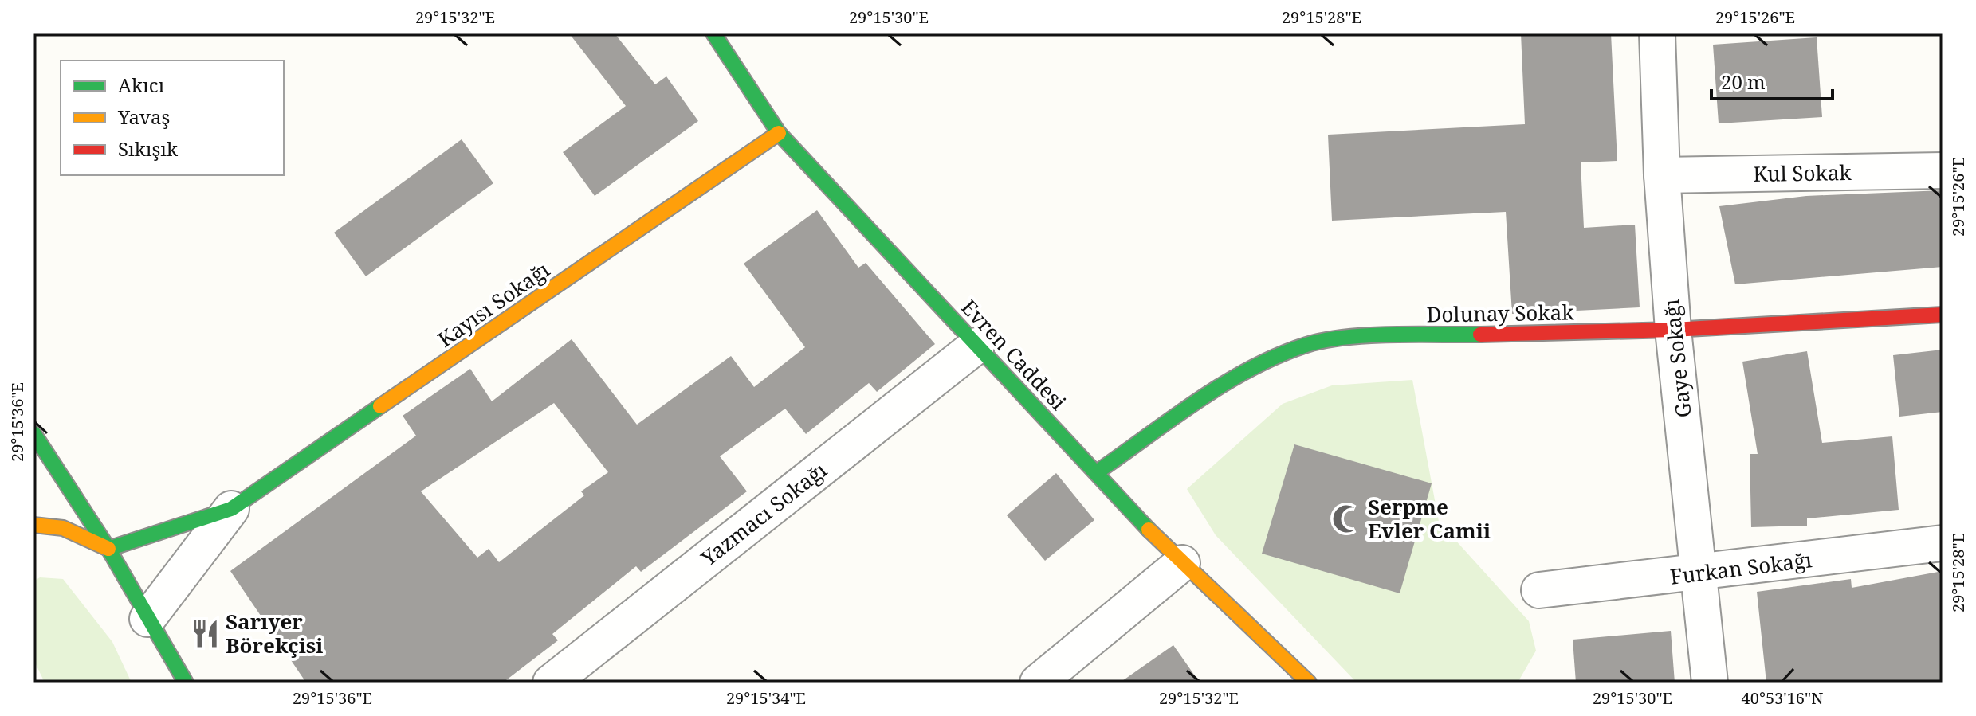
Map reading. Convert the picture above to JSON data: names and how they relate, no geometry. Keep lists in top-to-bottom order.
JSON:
{
  "streets": {
    "street": [
      "Kul Sokak",
      "Kayısı Sokağı",
      "Dolunay Sokak",
      "Evren Caddesi",
      "Gaye Sokağı",
      "Yazmacı Sokağı",
      "Furkan Sokağı"
    ]
  },
  "crossings": [
    ["Kul Sokak", "Gaye Sokağı"],
    ["Kayısı Sokağı", "Evren Caddesi"],
    ["Dolunay Sokak", "Evren Caddesi"],
    ["Dolunay Sokak", "Gaye Sokağı"],
    ["Evren Caddesi", "Yazmacı Sokağı"],
    ["Gaye Sokağı", "Furkan Sokağı"]
  ],
  "places": {
    "mosque": ["Serpme Evler Camii"],
    "restaurant": ["Sarıyer Börekçisi"]
  },
  "legend": ["Akıcı", "Yavaş", "Sıkışık"],
  "scale_bar": "20 m",
  "coordinates": [
    "29°15'32\"E",
    "29°15'30\"E",
    "29°15'28\"E",
    "29°15'26\"E",
    "29°15'36\"E",
    "29°15'34\"E",
    "40°53'16\"N"
  ]
}
